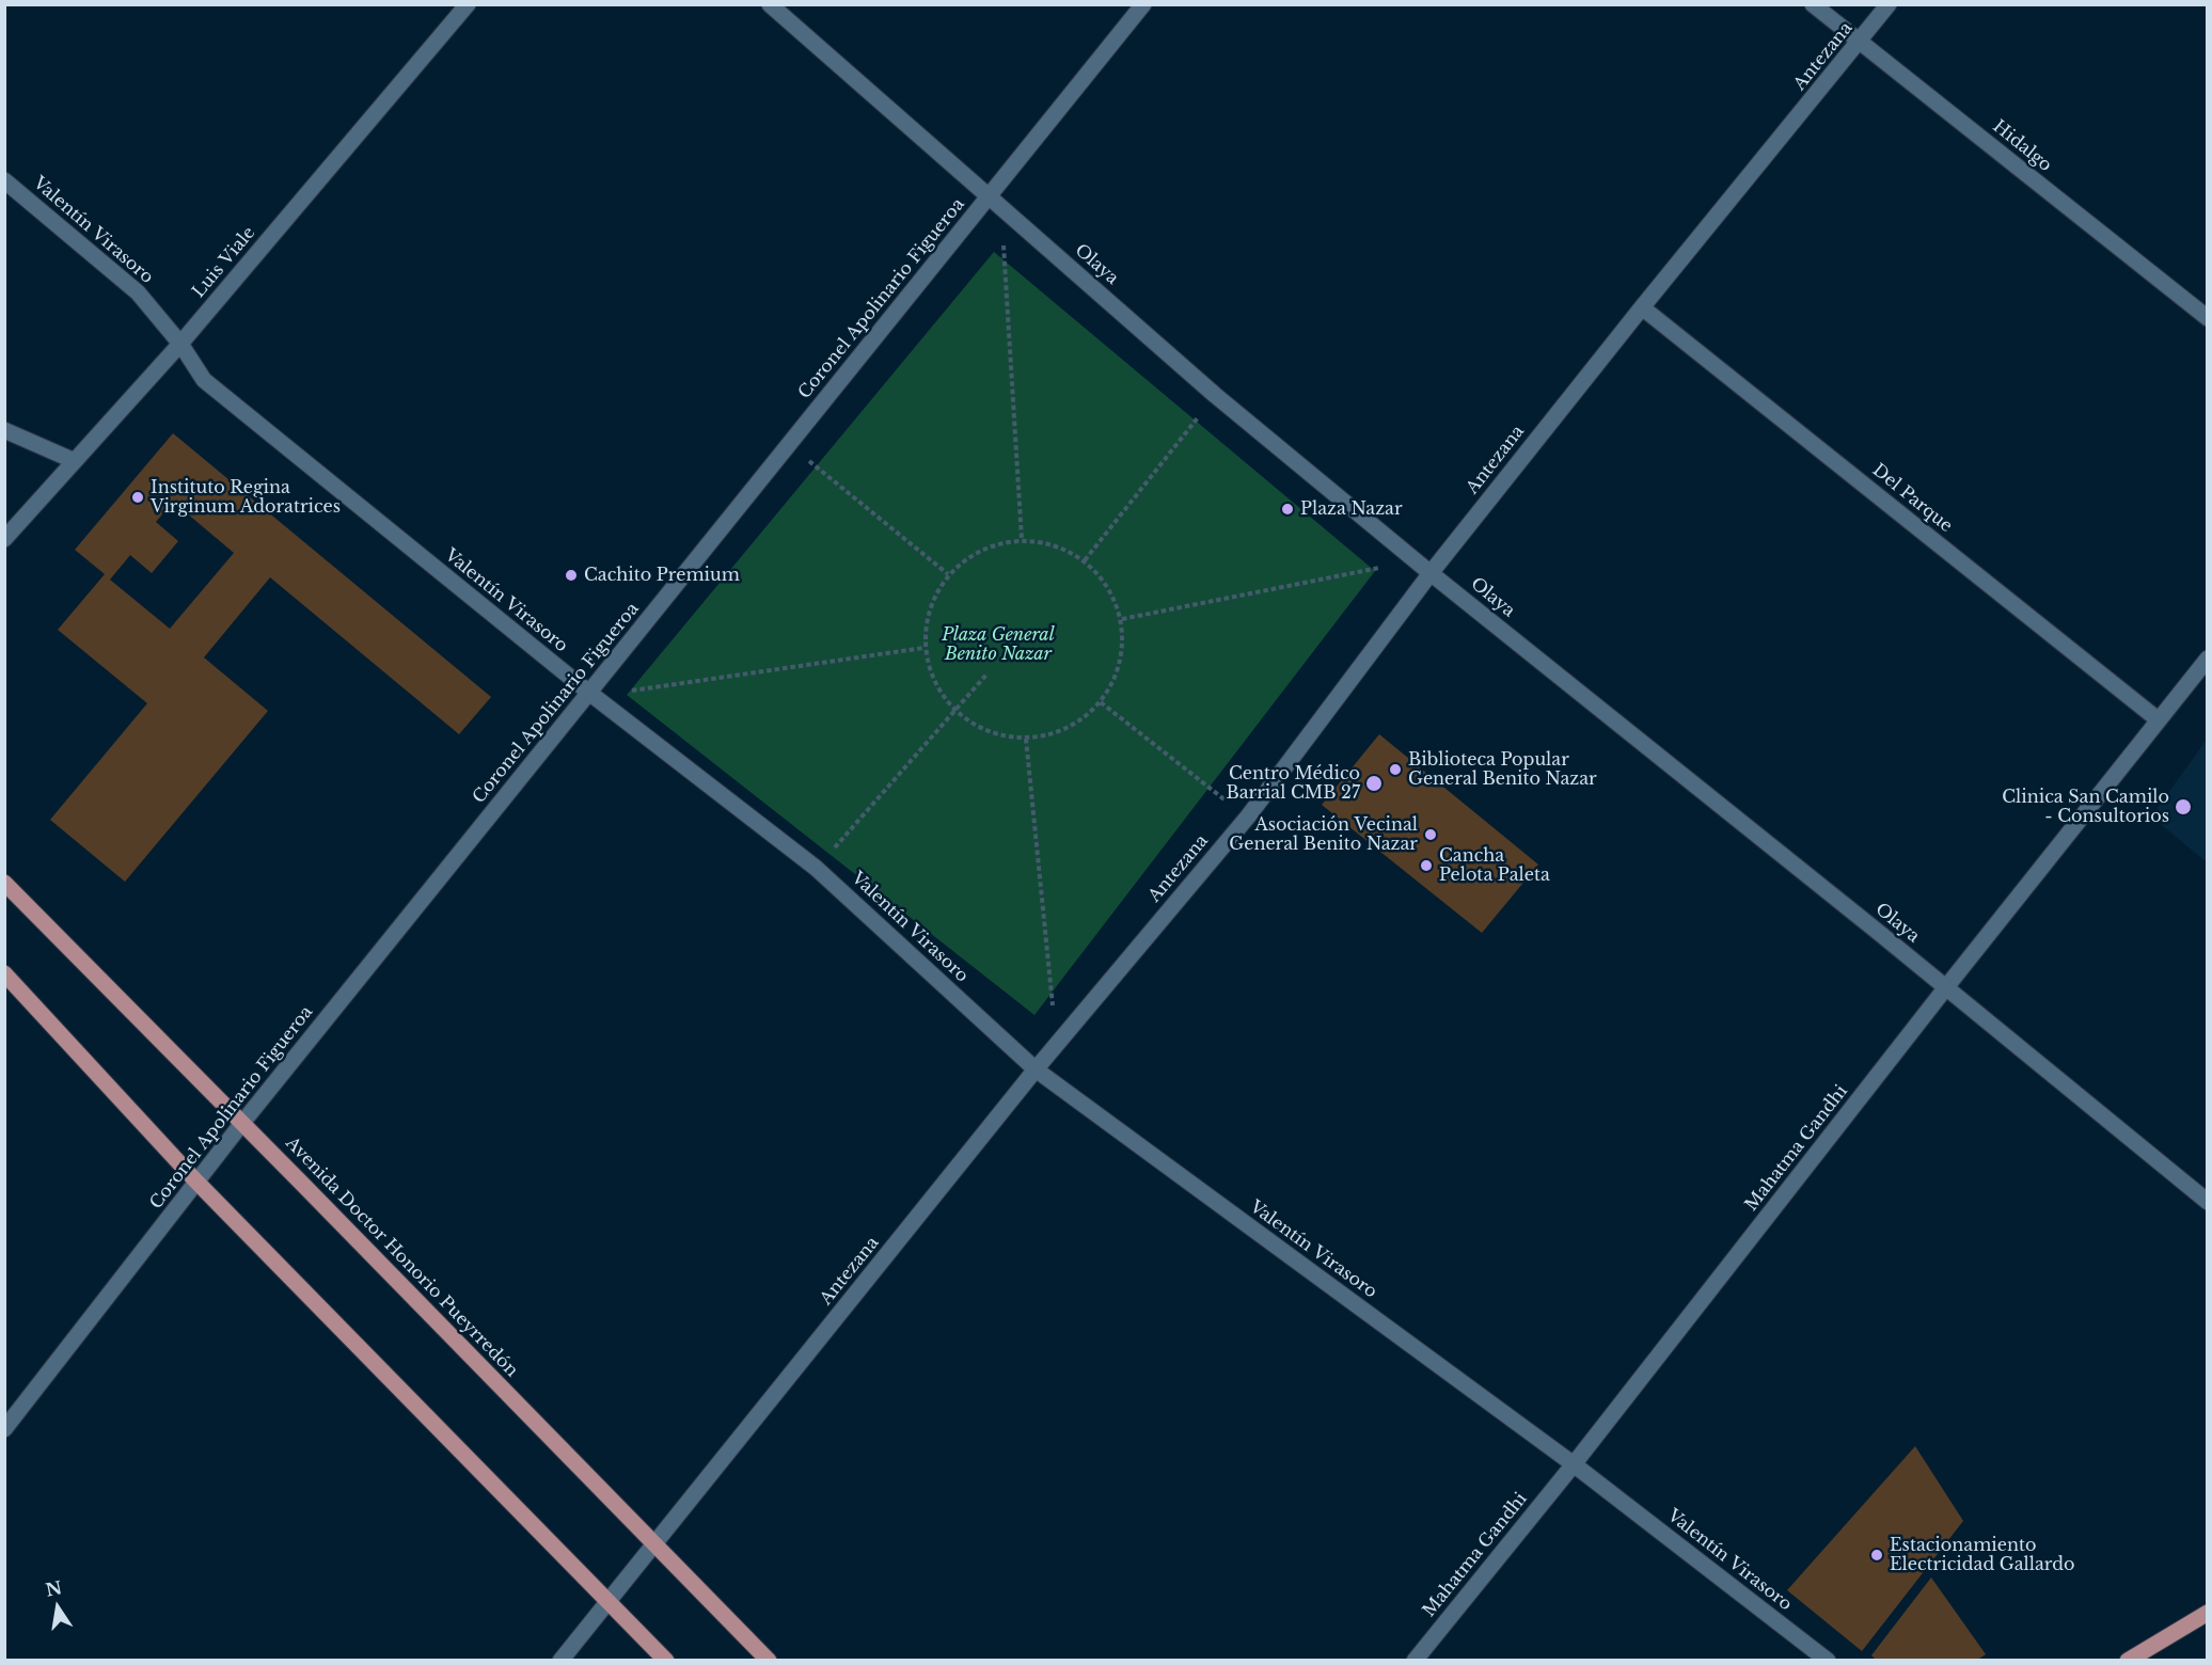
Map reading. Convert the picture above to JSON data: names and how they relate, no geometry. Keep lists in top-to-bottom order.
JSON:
{
  "streets": {
    "main road": ["Avenida Doctor Honorio Pueyrredón"],
    "street": [
      "Antezana",
      "Hidalgo",
      "Valentín Virasoro",
      "Luis Viale",
      "Olaya",
      "Coronel Apolinario Figueroa",
      "Del Parque",
      "Mahatma Gandhi"
    ]
  },
  "crossings": [
    ["Antezana", "Hidalgo"],
    ["Antezana", "Valentín Virasoro"],
    ["Antezana", "Olaya"],
    ["Antezana", "Del Parque"],
    ["Antezana", "Avenida Doctor Honorio Pueyrredón"],
    ["Valentín Virasoro", "Luis Viale"],
    ["Valentín Virasoro", "Coronel Apolinario Figueroa"],
    ["Valentín Virasoro", "Mahatma Gandhi"],
    ["Olaya", "Coronel Apolinario Figueroa"],
    ["Olaya", "Mahatma Gandhi"],
    ["Coronel Apolinario Figueroa", "Avenida Doctor Honorio Pueyrredón"],
    ["Del Parque", "Mahatma Gandhi"]
  ],
  "parks": ["Plaza General Benito Nazar"],
  "places": [
    "Instituto Regina Virginum Adoratrices",
    "Plaza Nazar",
    "Cachito Premium",
    "Biblioteca Popular General Benito Nazar",
    "Centro Médico Barrial CMB 27",
    "Clinica San Camilo - Consultorios",
    "Asociación Vecinal General Benito Nazar",
    "Cancha Pelota Paleta",
    "Estacionamiento Electricidad Gallardo"
  ],
  "north": "top"
}
